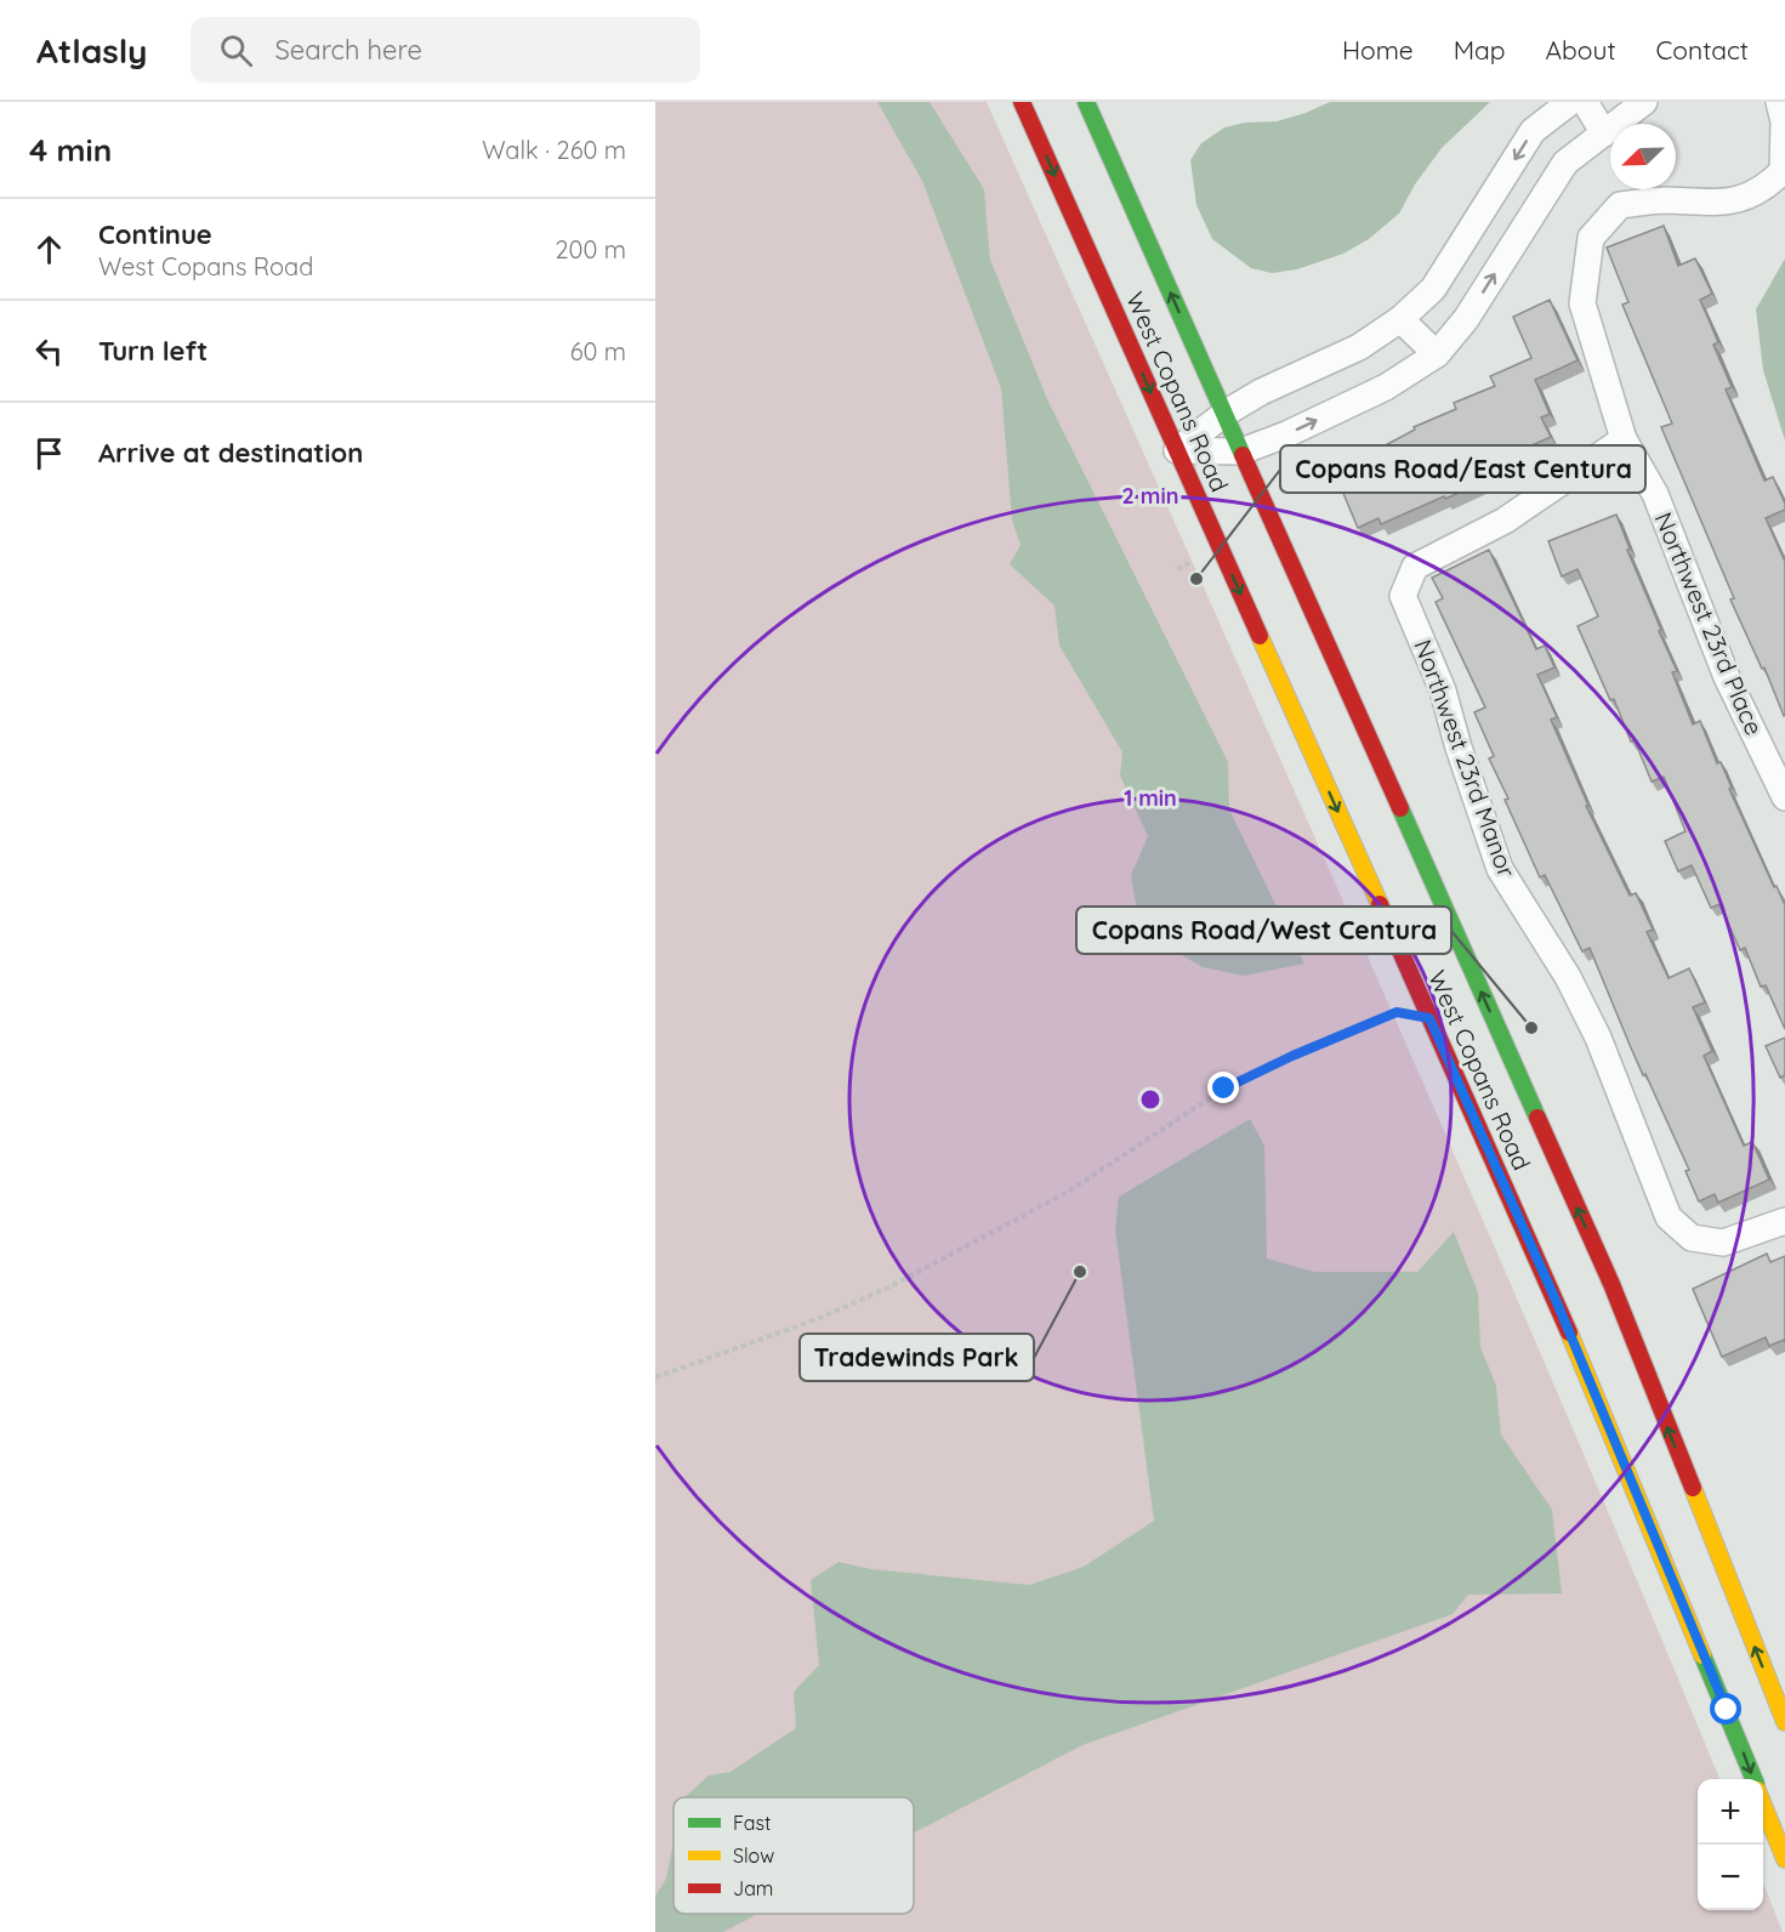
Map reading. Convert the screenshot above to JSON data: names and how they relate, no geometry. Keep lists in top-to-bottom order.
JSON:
{
  "streets": {
    "main road": ["West Copans Road"],
    "street": ["Northwest 23rd Place", "Northwest 23rd Manor"]
  },
  "crossings": [
    ["Northwest 23rd Place", "Northwest 23rd Manor"]
  ],
  "places": ["Copans Road/East Centura", "Copans Road/West Centura", "Tradewinds Park"],
  "legend": ["Fast", "Slow", "Jam"],
  "north": "bottom left",
  "page": {
    "header": "Atlasly",
    "search": "Search here",
    "nav": [
      "Home",
      "Map",
      "About",
      "Contact"
    ],
    "heading": ["4 min", "Walk · 260 m"],
    "list": [
      ["Continue", "West Copans Road", "200 m"],
      ["Turn left", "60 m"],
      "Arrive at destination"
    ],
    "map_buttons": ["+", "−"]
  },
  "rings": ["2 min", "1 min"]
}
